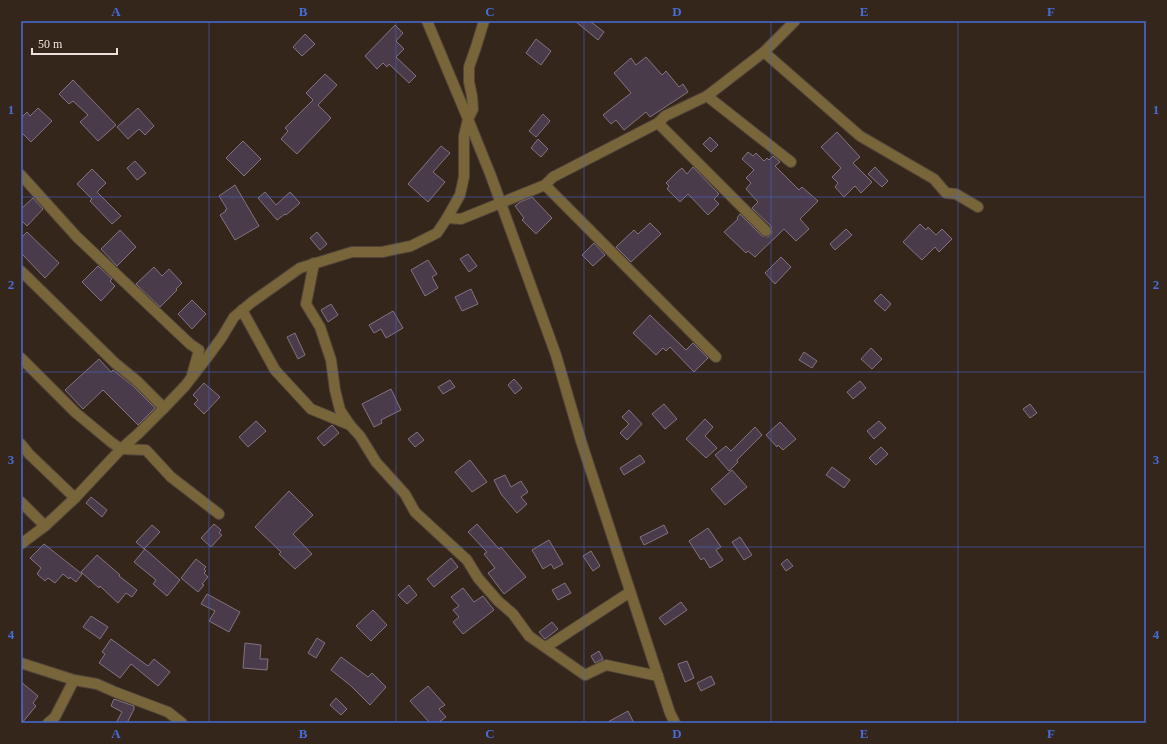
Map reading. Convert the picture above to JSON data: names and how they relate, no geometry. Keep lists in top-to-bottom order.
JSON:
{
  "scale_bar": "50 m",
  "grid": {
    "columns": [
      "A",
      "B",
      "C",
      "D",
      "E",
      "F"
    ],
    "rows": [
      "1",
      "2",
      "3",
      "4"
    ]
  }
}
